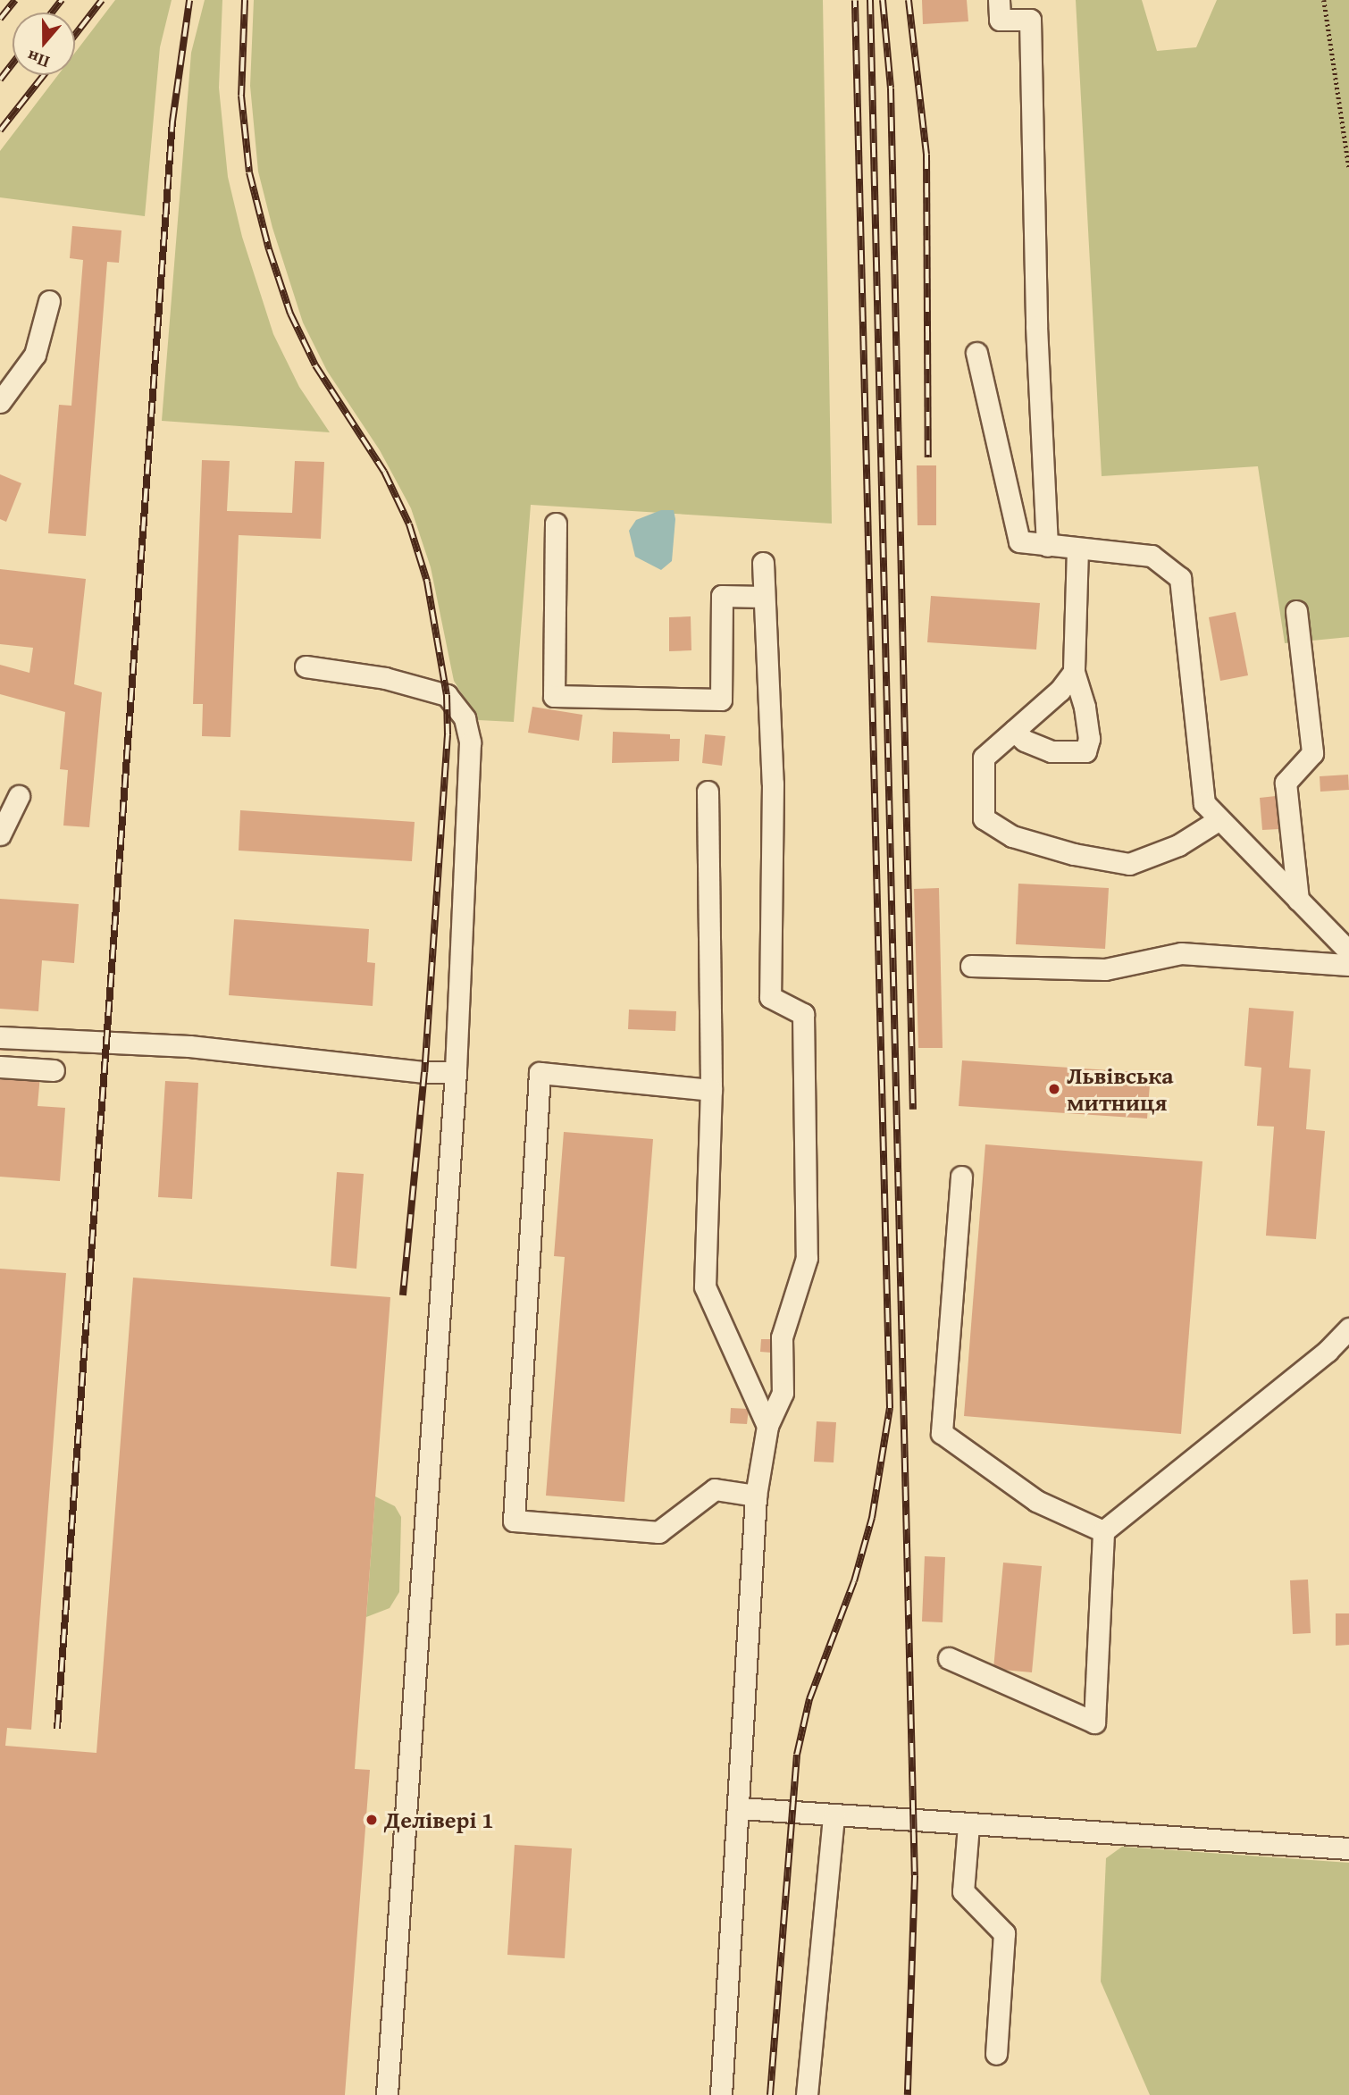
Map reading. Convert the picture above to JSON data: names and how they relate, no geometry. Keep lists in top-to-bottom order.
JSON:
{
  "places": ["Львівська митниця", "Делівері 1"],
  "north": "bottom"
}
